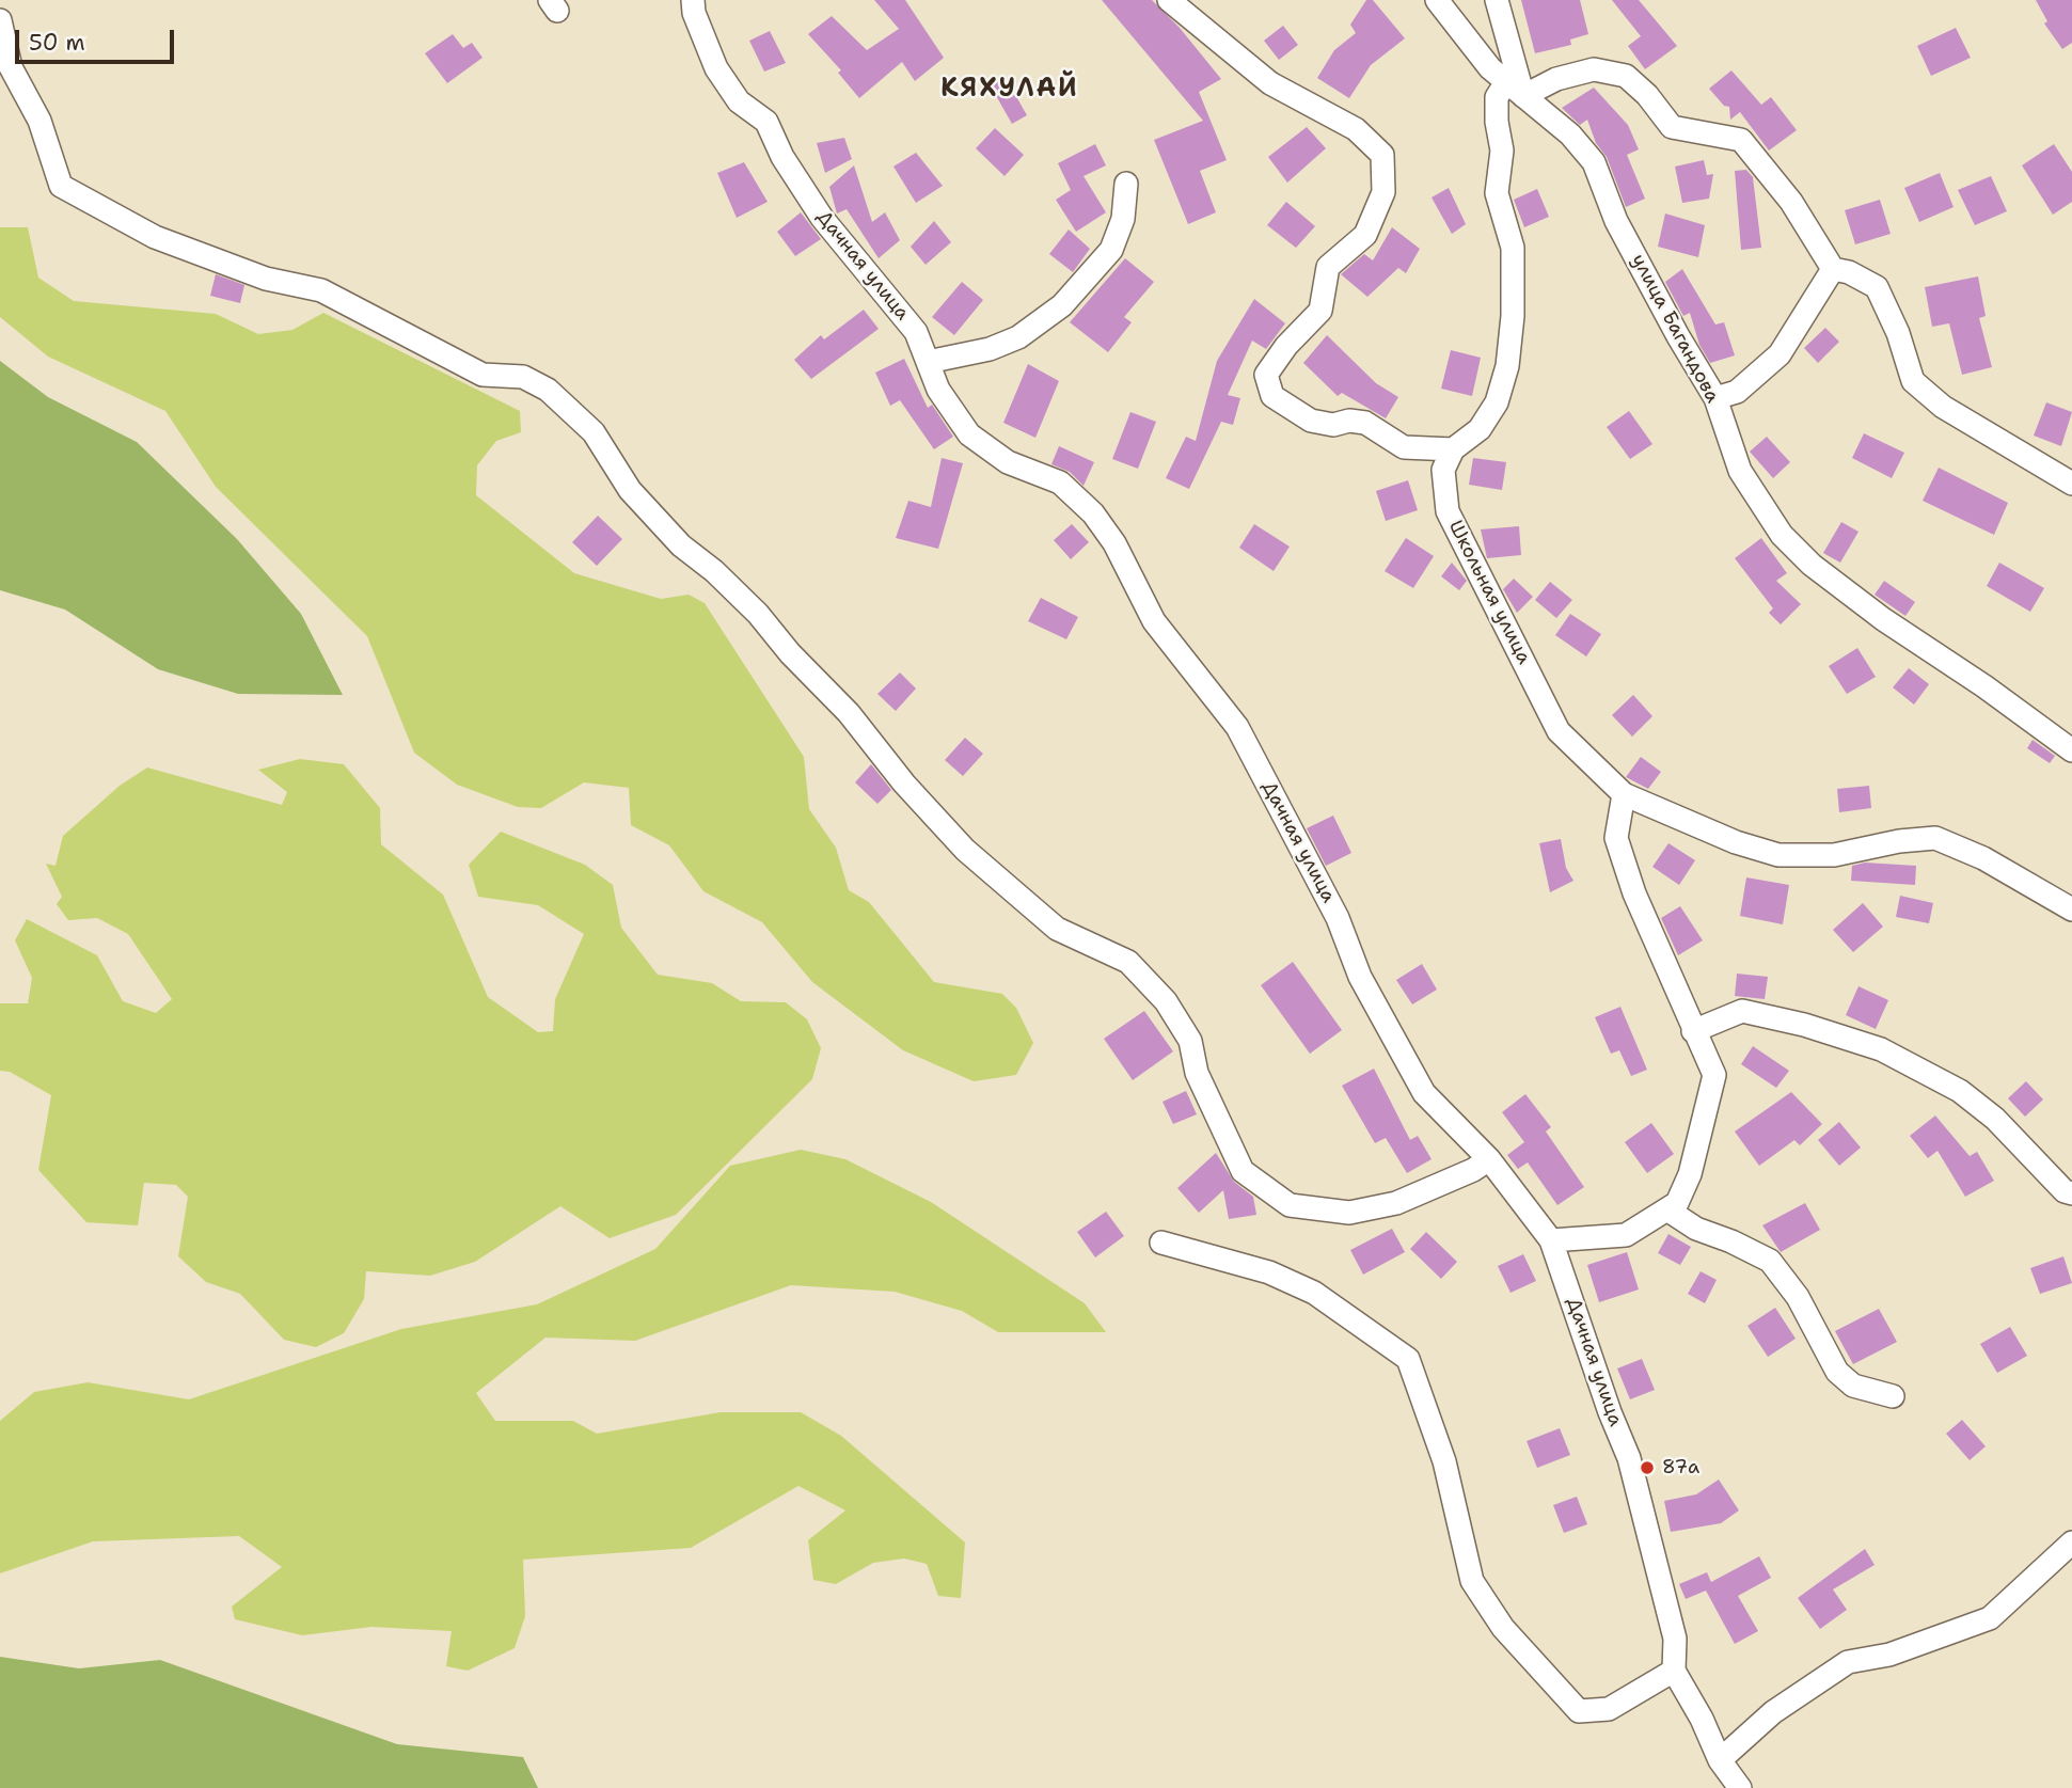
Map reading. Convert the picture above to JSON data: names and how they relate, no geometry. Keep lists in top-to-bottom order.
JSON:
{
  "streets": {
    "street": ["Дачная улица", "улица Багандова", "Школьная улица"]
  },
  "districts": ["КЯХУЛАЙ"],
  "places": ["87а"],
  "scale_bar": "50 m"
}
